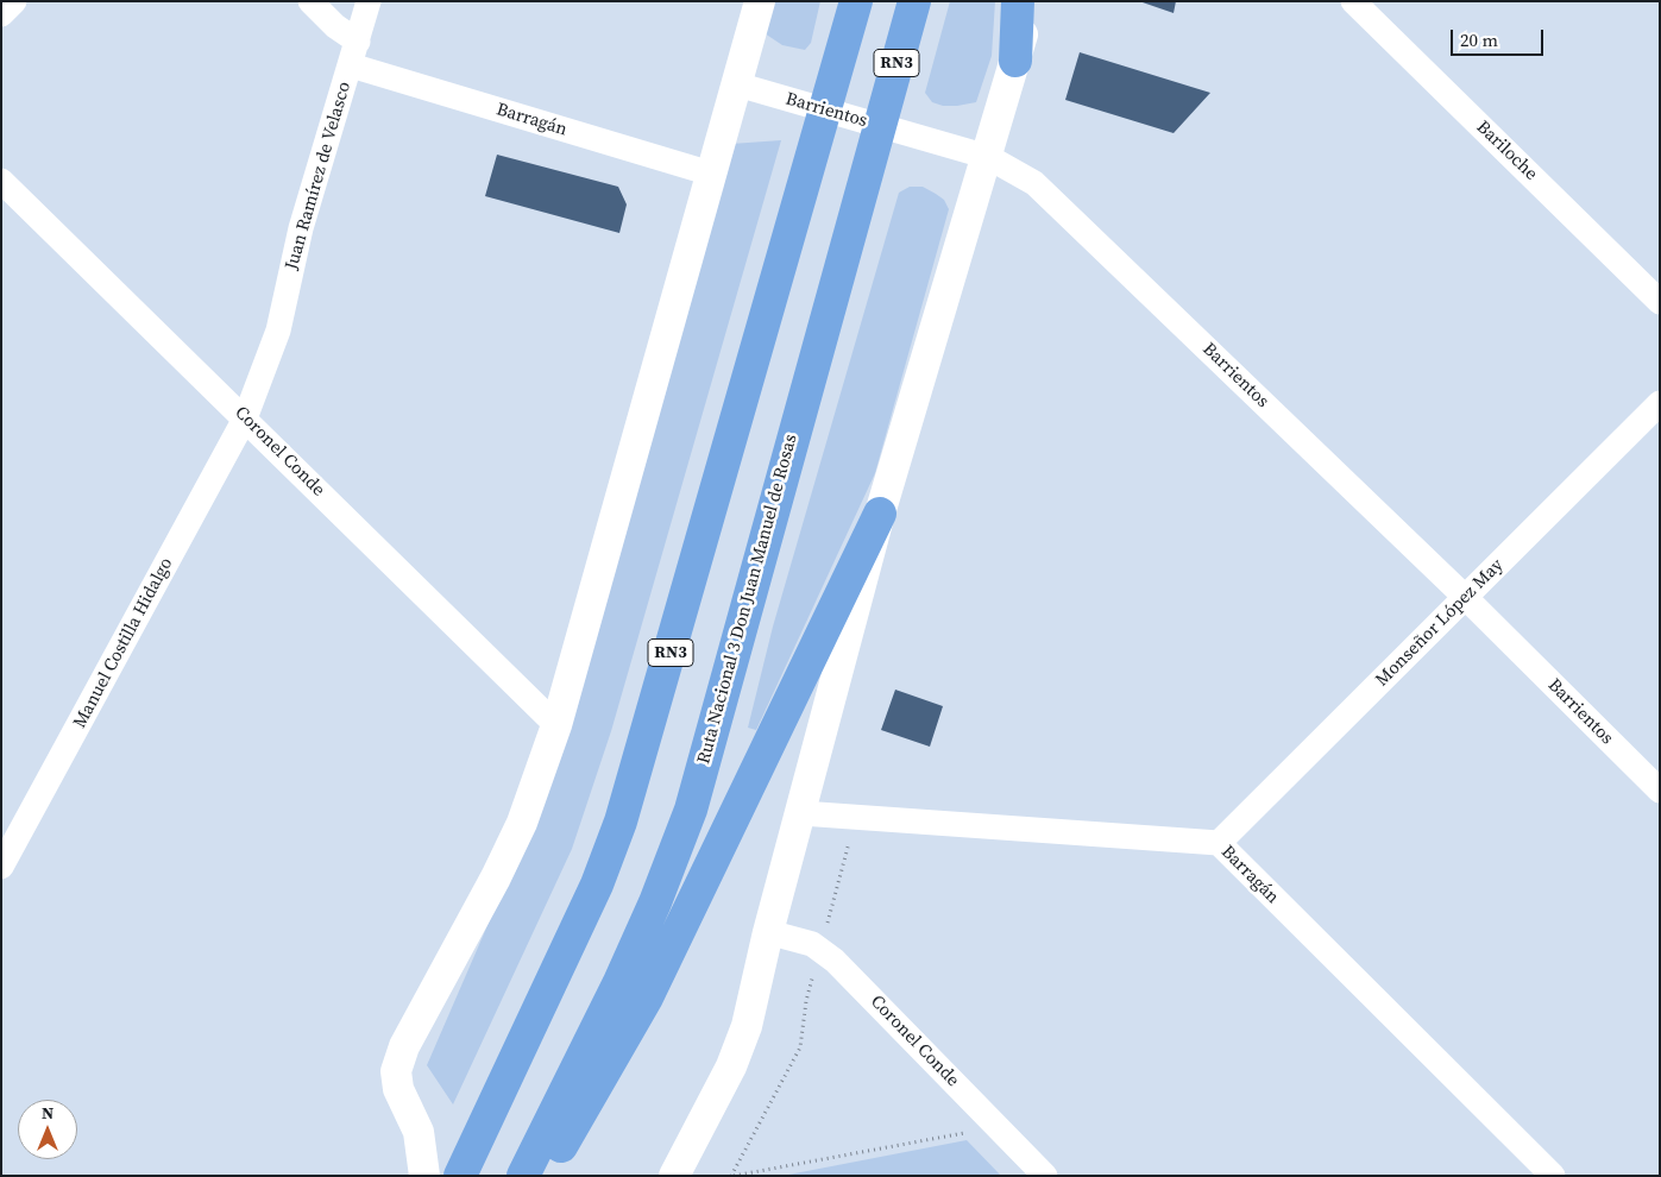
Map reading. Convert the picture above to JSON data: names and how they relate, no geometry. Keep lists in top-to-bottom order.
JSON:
{
  "streets": {
    "highway": ["RN3", "Ruta Nacional 3 Don Juan Manuel de Rosas"],
    "street": [
      "Barrientos",
      "Barragán",
      "Bariloche",
      "Juan Ramírez de Velasco",
      "Coronel Conde",
      "Monseñor López May",
      "Manuel Costilla Hidalgo"
    ]
  },
  "crossings": [
    ["RN3", "Barrientos"],
    ["Barrientos", "Ruta Nacional 3 Don Juan Manuel de Rosas"],
    ["Barrientos", "Monseñor López May"],
    ["Barragán", "Juan Ramírez de Velasco"],
    ["Barragán", "Monseñor López May"],
    ["Juan Ramírez de Velasco", "Coronel Conde"],
    ["Juan Ramírez de Velasco", "Manuel Costilla Hidalgo"],
    ["Coronel Conde", "Manuel Costilla Hidalgo"]
  ],
  "scale_bar": "20 m",
  "north": "top"
}
